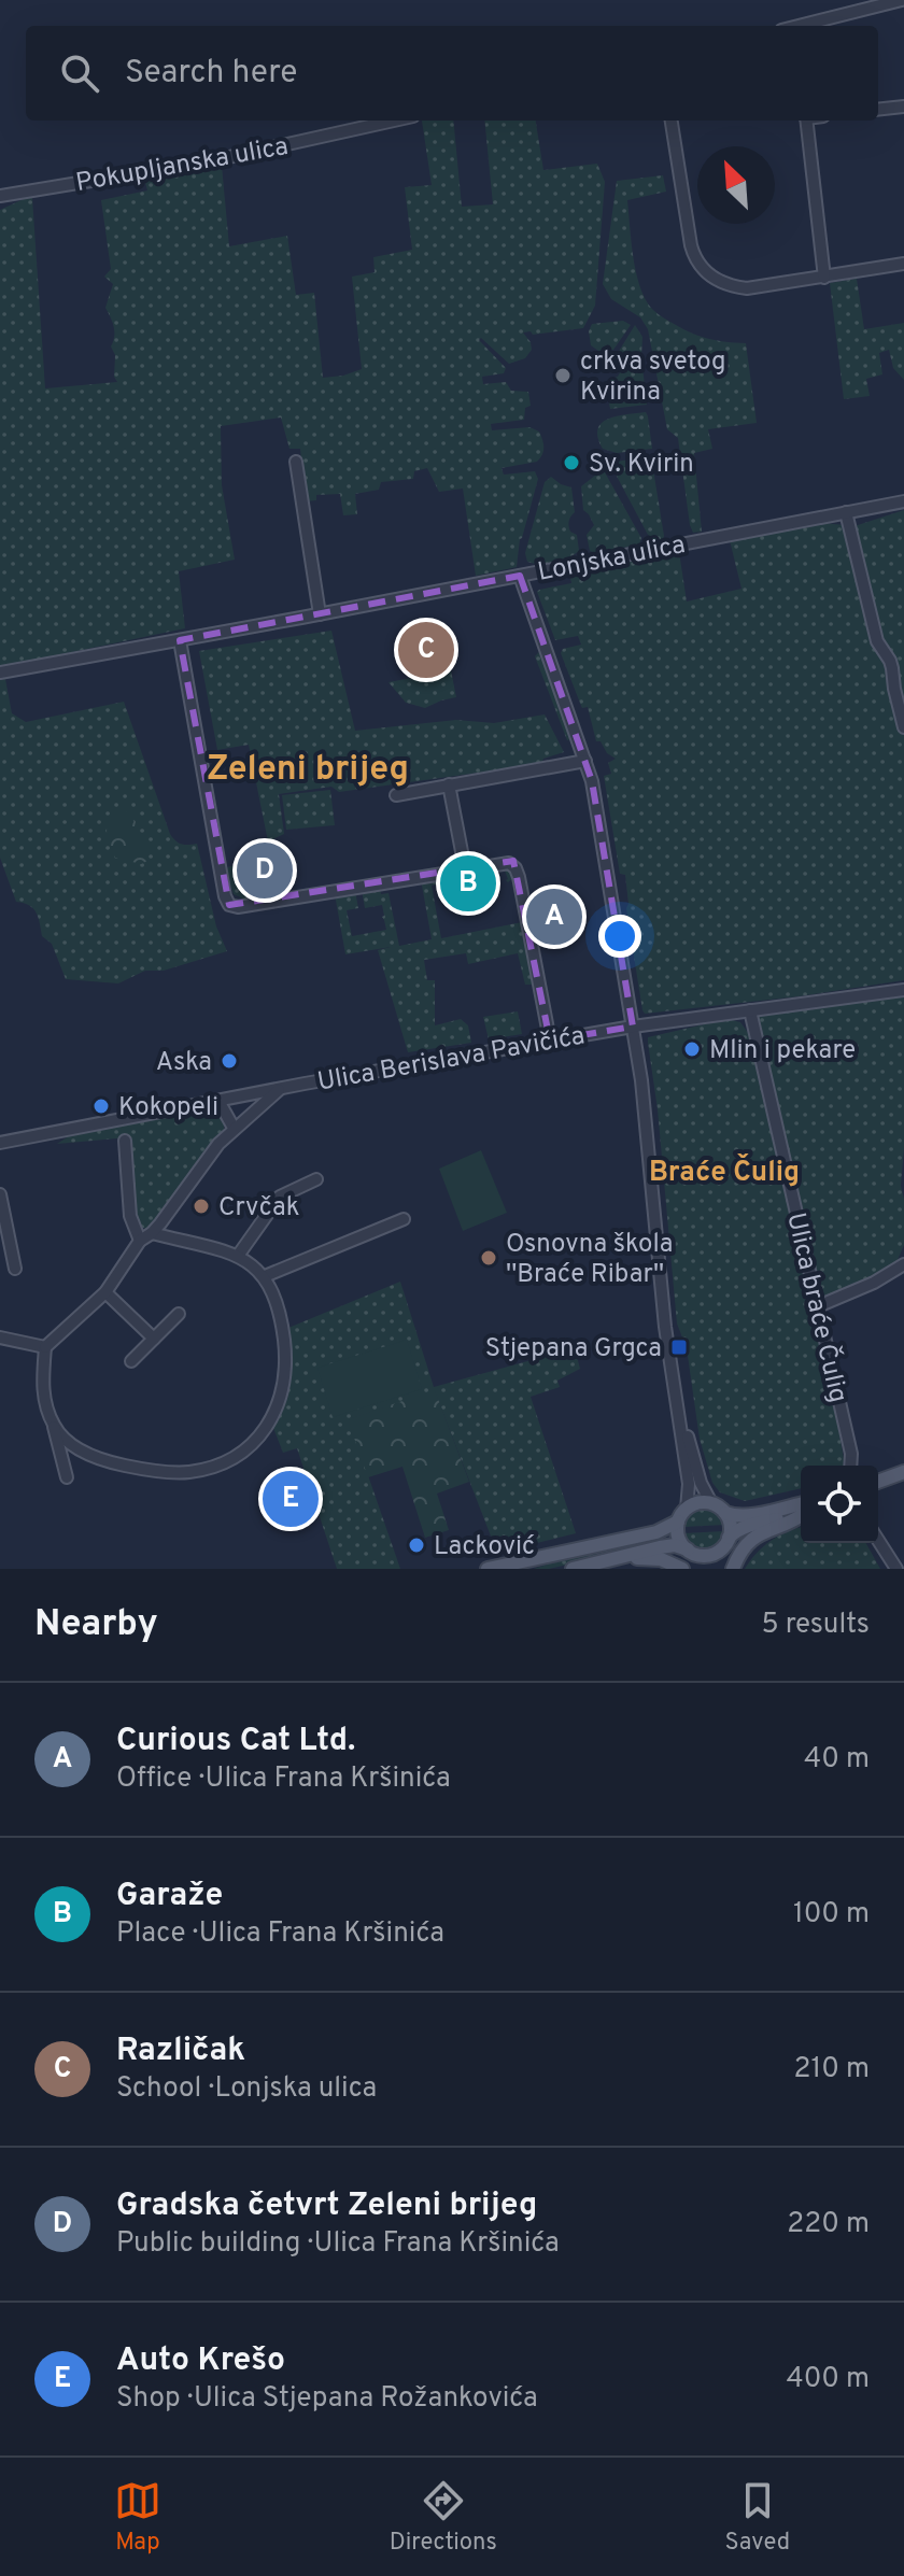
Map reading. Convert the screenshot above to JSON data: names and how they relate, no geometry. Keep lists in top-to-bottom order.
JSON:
{
  "streets": {
    "street": [
      "Pokupljanska ulica",
      "Lonjska ulica",
      "Ulica Berislava Pavičića",
      "Ulica braće Čulig"
    ]
  },
  "crossings": [
    ["Ulica Berislava Pavičića", "Ulica braće Čulig"]
  ],
  "districts": ["Zeleni brijeg", "Braće Čulig"],
  "places": {
    "other": [
      "crkva svetog Kvirina",
      "Sv. Kvirin",
      "Mlin i pekare",
      "Aska",
      "Kokopeli",
      "Crvčak",
      "Osnovna škola ''Braće Ribar''",
      "Lacković"
    ],
    "transit": ["Stjepana Grgca"]
  },
  "north": "top left",
  "page": {
    "search": "Search here",
    "pins": [
      "C",
      "D",
      "B",
      "A",
      "E"
    ],
    "heading": ["Nearby", "5 results"],
    "list": [
      {
        "mark": "A",
        "name": "Curious Cat Ltd.",
        "note": "Office · Ulica Frana Kršinića",
        "value": "40 m"
      },
      {
        "mark": "B",
        "name": "Garaže",
        "note": "Place · Ulica Frana Kršinića",
        "value": "100 m"
      },
      {
        "mark": "C",
        "name": "Različak",
        "note": "School · Lonjska ulica",
        "value": "210 m"
      },
      {
        "mark": "D",
        "name": "Gradska četvrt Zeleni brijeg",
        "note": "Public building · Ulica Frana Kršinića",
        "value": "220 m"
      },
      {
        "mark": "E",
        "name": "Auto Krešo",
        "note": "Shop · Ulica Stjepana Rožankovića",
        "value": "400 m"
      }
    ],
    "nav": ["Map", "Directions", "Saved"]
  }
}
